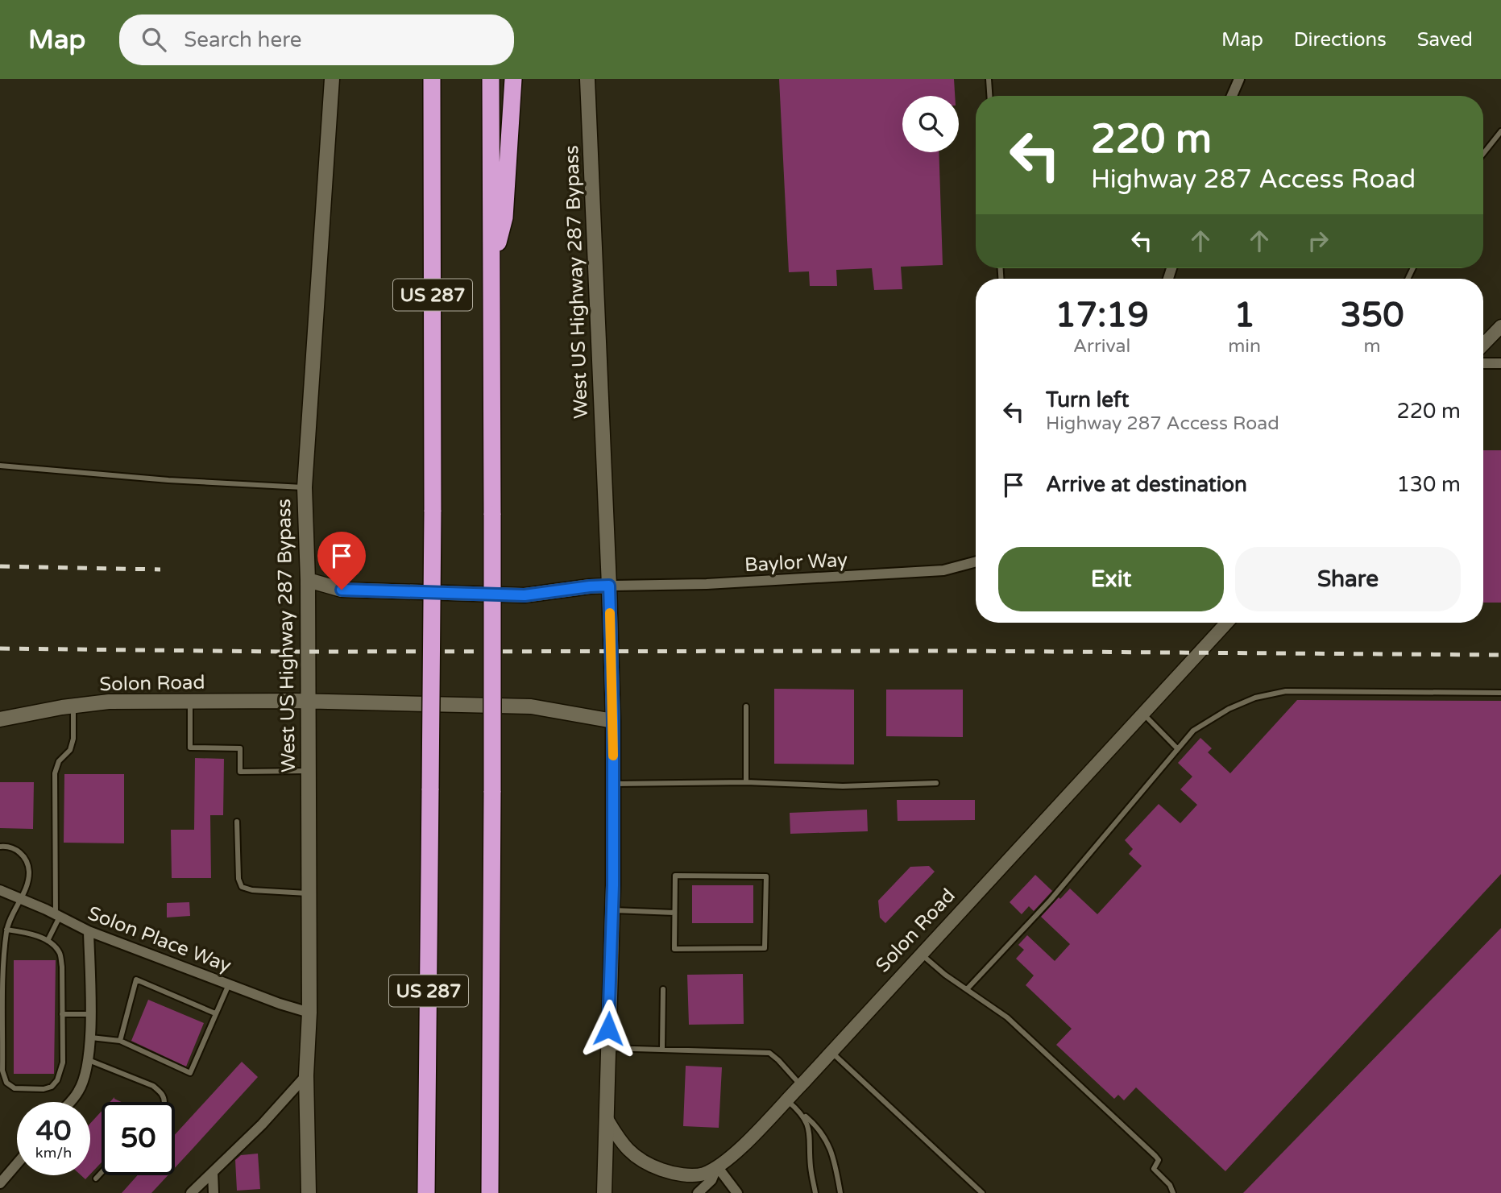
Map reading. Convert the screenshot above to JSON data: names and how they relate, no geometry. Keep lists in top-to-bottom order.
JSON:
{
  "streets": {
    "highway": ["US 287"],
    "main road": ["West US Highway 287 Bypass", "Solon Road"],
    "street": ["Baylor Way", "Solon Place Way"]
  },
  "crossings": [
    ["West US Highway 287 Bypass", "Baylor Way"],
    ["West US Highway 287 Bypass", "Solon Road"],
    ["West US Highway 287 Bypass", "Solon Place Way"]
  ],
  "page": {
    "header": "Map",
    "search": "Search here",
    "nav": ["Map", "Directions", "Saved"],
    "turn": ["220 m", "Highway 287 Access Road"],
    "eta": [
      "17:19",
      "Arrival",
      "1",
      "min",
      "350",
      "m"
    ],
    "list": [
      {
        "name": "Turn left",
        "note": "Highway 287 Access Road",
        "value": "220 m"
      },
      {
        "name": "Arrive at destination",
        "value": "130 m"
      }
    ],
    "buttons": ["Exit", "Share"],
    "speed": "40 km/h",
    "limit": "50"
  }
}
